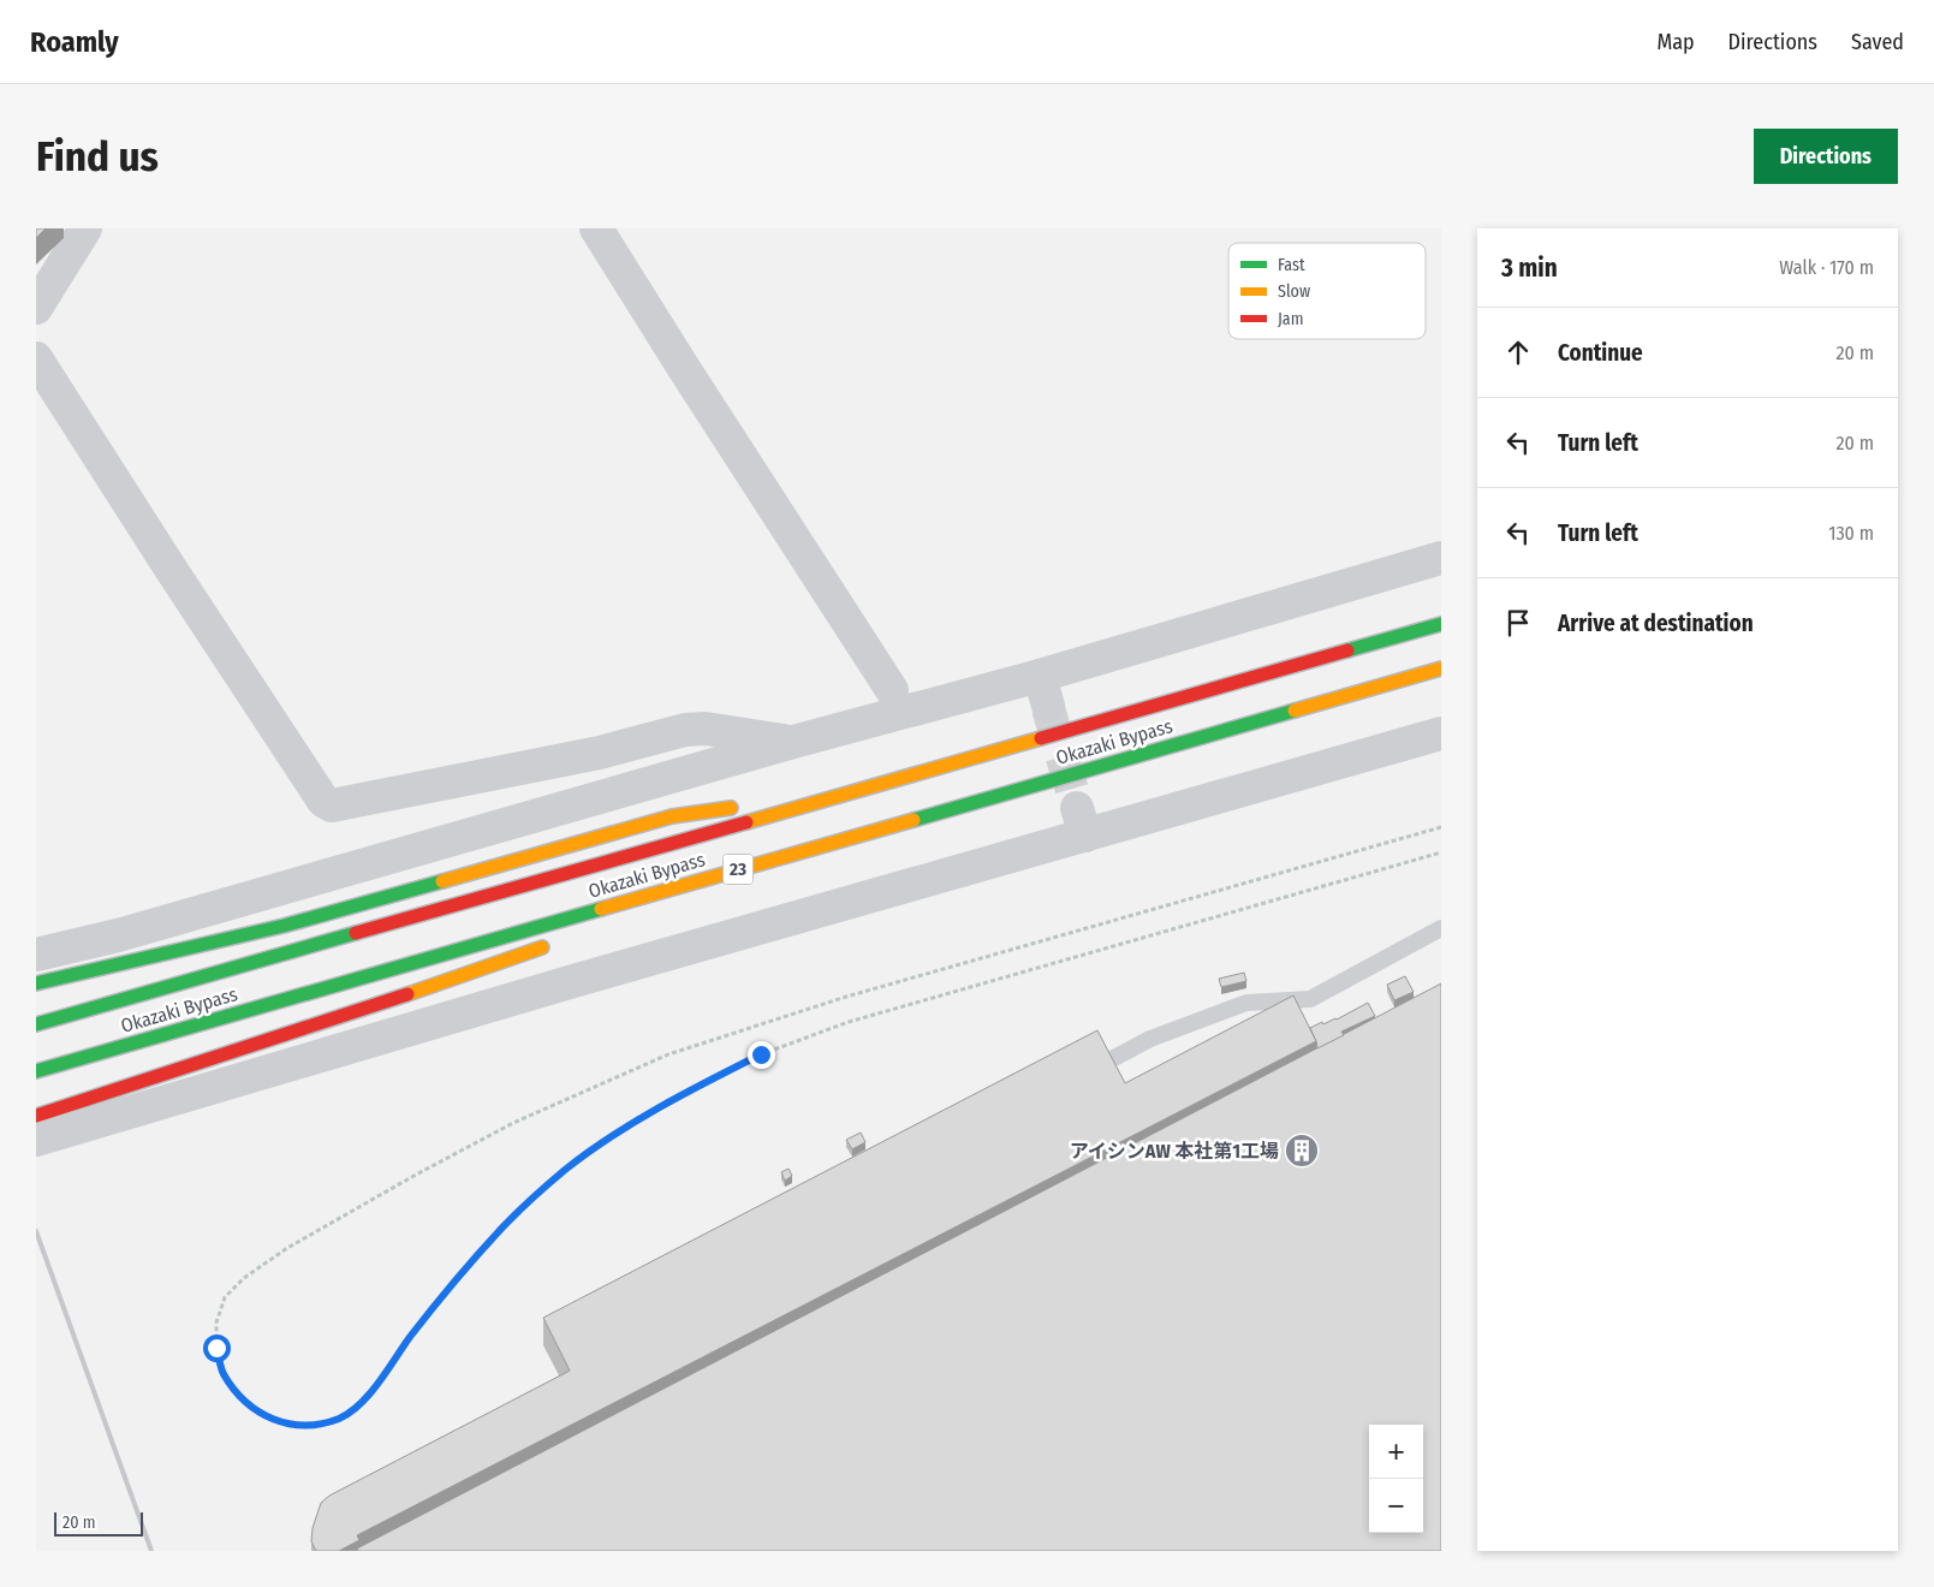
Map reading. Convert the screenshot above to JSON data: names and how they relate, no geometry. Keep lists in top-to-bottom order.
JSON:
{
  "streets": {
    "highway": ["Okazaki Bypass", "23"]
  },
  "crossings": [
    ["Okazaki Bypass", "23"]
  ],
  "places": {
    "building": ["アイシンAW 本社第1工場"]
  },
  "legend": ["Fast", "Slow", "Jam"],
  "scale_bar": "20 m",
  "page": {
    "header": "Roamly",
    "nav": ["Map", "Directions", "Saved"],
    "buttons": "Directions",
    "title": "Find us",
    "heading": ["3 min", "Walk · 170 m"],
    "list": [
      ["Continue", "20 m"],
      ["Turn left", "20 m"],
      ["Turn left", "130 m"],
      "Arrive at destination"
    ],
    "map_buttons": ["+", "−"],
    "scale": "20 m"
  }
}
